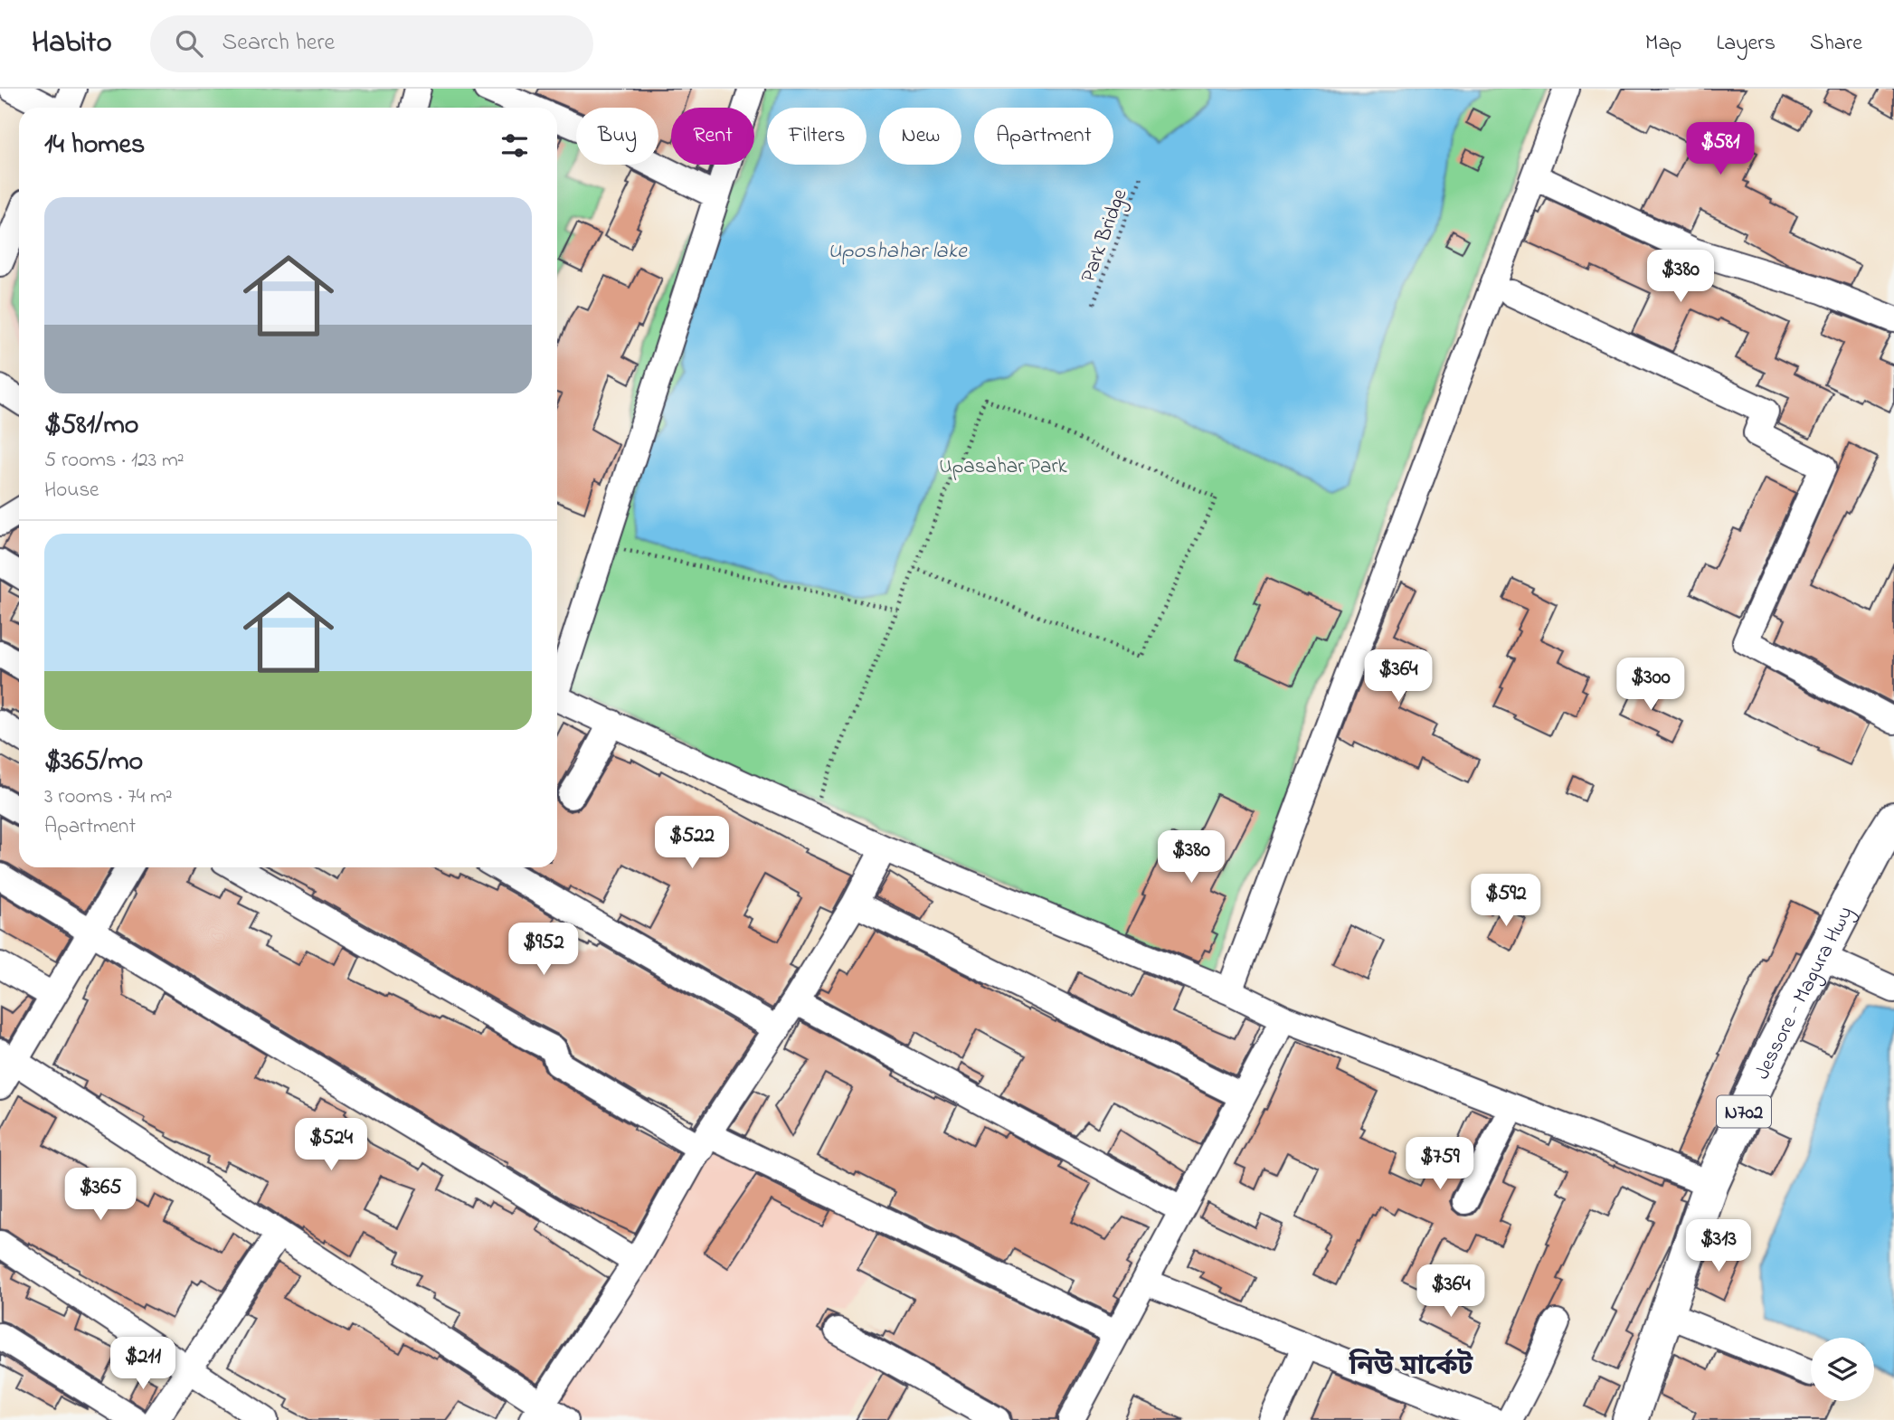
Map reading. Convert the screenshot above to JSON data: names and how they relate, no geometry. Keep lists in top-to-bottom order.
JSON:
{
  "streets": {
    "highway": ["Jessore - Magura Hwy", "N702"],
    "path": ["Park Bridge"]
  },
  "districts": ["নিউ মার্কেট"],
  "water": ["Uposhahar lake"],
  "parks": ["Upasahar Park"],
  "page": {
    "header": "Habito",
    "search": "Search here",
    "nav": ["Map", "Layers", "Share"],
    "chip": [
      "Buy",
      "Rent",
      "Filters",
      "New",
      "Apartment"
    ],
    "heading": "14 homes",
    "price": [
      "$581",
      "$380",
      "$364",
      "$300",
      "$522",
      "$380",
      "$592",
      "$952",
      "$524",
      "$759",
      "$365",
      "$313",
      "$364",
      "$211"
    ],
    "list": [
      {
        "name": "$581/mo",
        "note": "5 rooms · 123 m² · House"
      },
      {
        "name": "$365/mo",
        "note": "3 rooms · 74 m² · Apartment"
      }
    ]
  }
}
